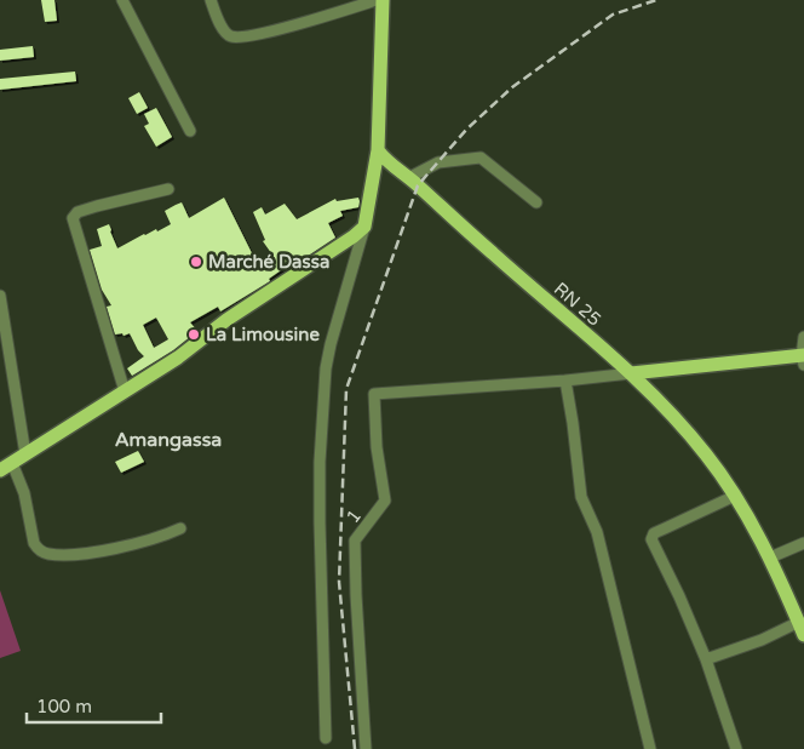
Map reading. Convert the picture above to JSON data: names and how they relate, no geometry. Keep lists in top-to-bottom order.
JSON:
{
  "streets": {
    "main road": ["RN 25"],
    "street": ["1"]
  },
  "districts": ["Amangassa"],
  "places": ["Marché Dassa", "La Limousine"],
  "scale_bar": "100 m"
}
